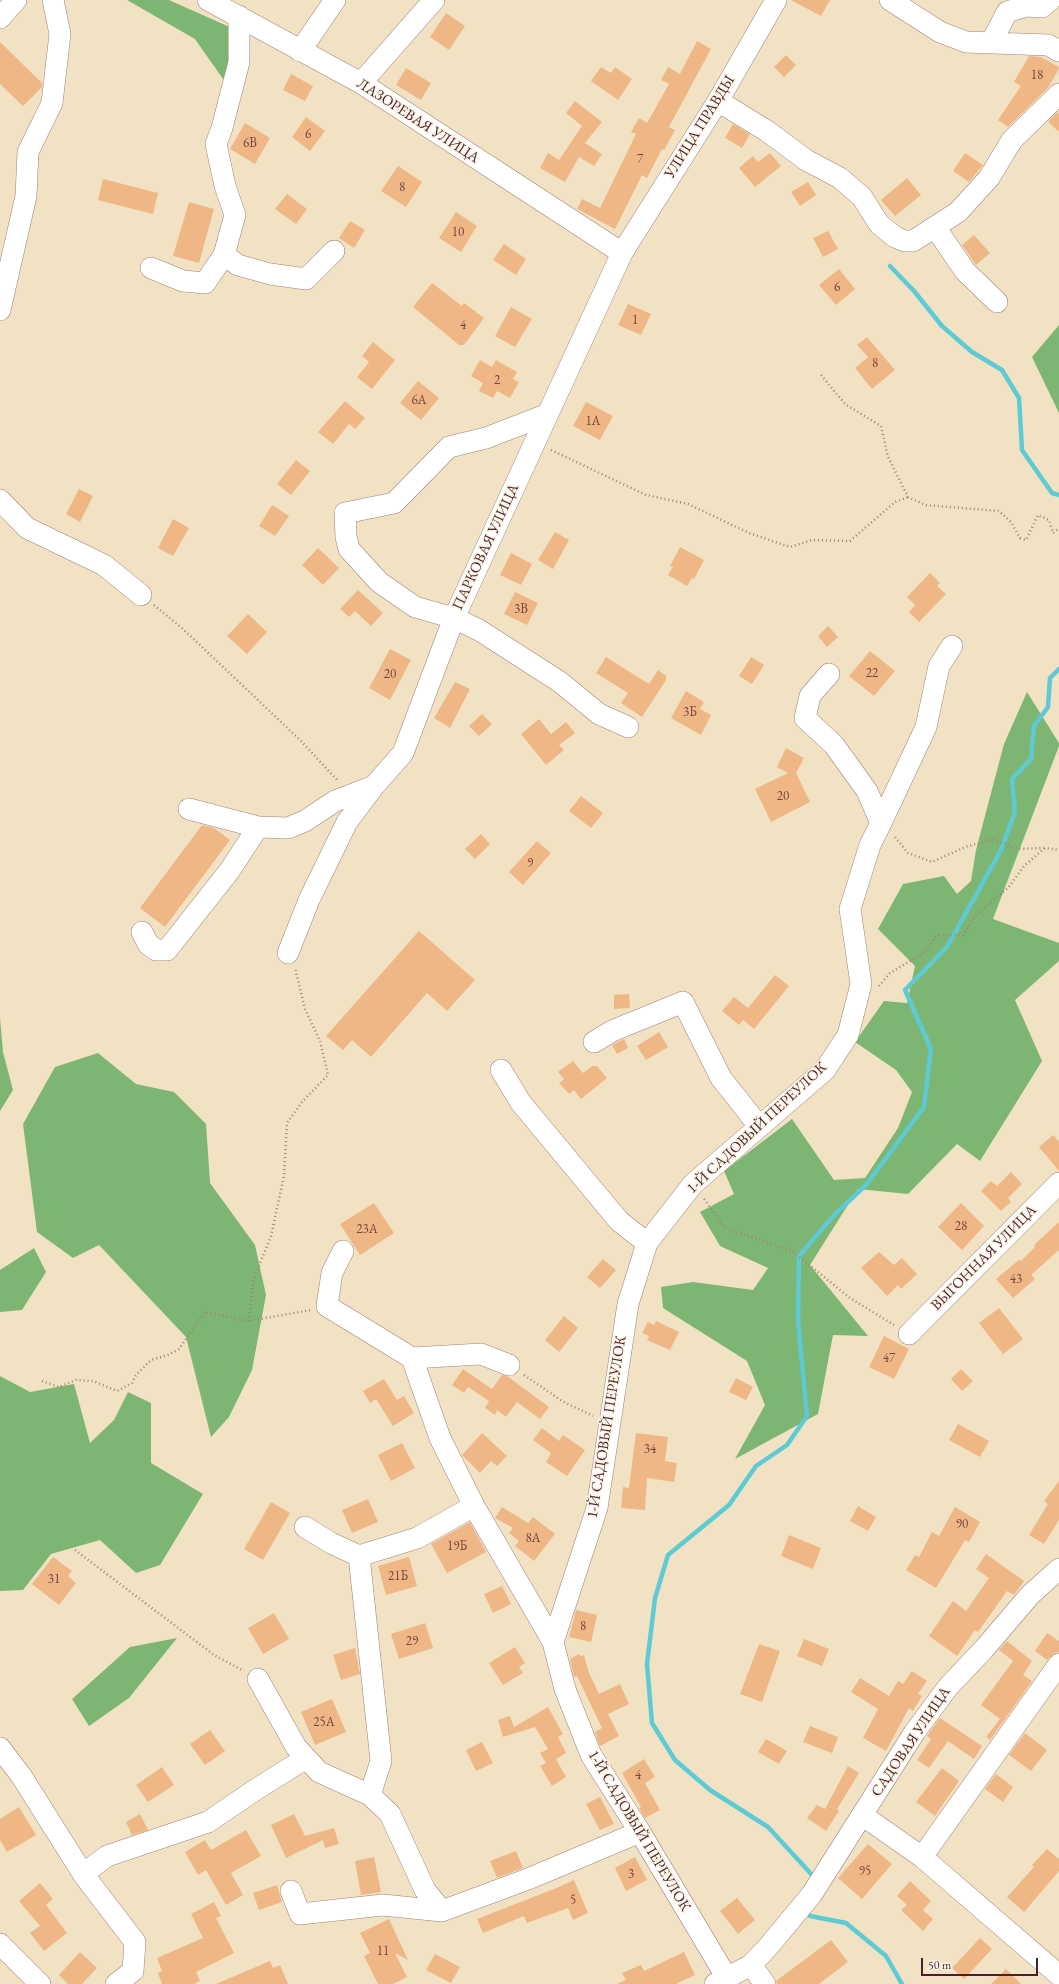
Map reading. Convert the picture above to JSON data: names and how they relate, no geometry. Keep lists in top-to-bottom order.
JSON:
{
  "streets": {
    "street": [
      "ЛАЗОРЕВАЯ УЛИЦА",
      "УЛИЦА ПРАВДЫ",
      "ПАРКОВАЯ УЛИЦА",
      "1-Й САДОВЫЙ ПЕРЕУЛОК",
      "ВЫГОННАЯ УЛИЦА",
      "САДОВАЯ УЛИЦА"
    ]
  },
  "crossings": [
    ["ЛАЗОРЕВАЯ УЛИЦА", "УЛИЦА ПРАВДЫ"],
    ["ЛАЗОРЕВАЯ УЛИЦА", "ПАРКОВАЯ УЛИЦА"],
    ["УЛИЦА ПРАВДЫ", "ПАРКОВАЯ УЛИЦА"]
  ],
  "house_numbers": [
    "18",
    "6",
    "6В",
    "7",
    "8",
    "10",
    "6",
    "1",
    "4",
    "8",
    "2",
    "6А",
    "1А",
    "3В",
    "22",
    "20",
    "3Б",
    "20",
    "9",
    "28",
    "23А",
    "43",
    "47",
    "34",
    "90",
    "8А",
    "19Б",
    "21Б",
    "31",
    "8",
    "29",
    "25А",
    "4",
    "95",
    "3",
    "5",
    "11"
  ],
  "scale_bar": "50 m"
}
